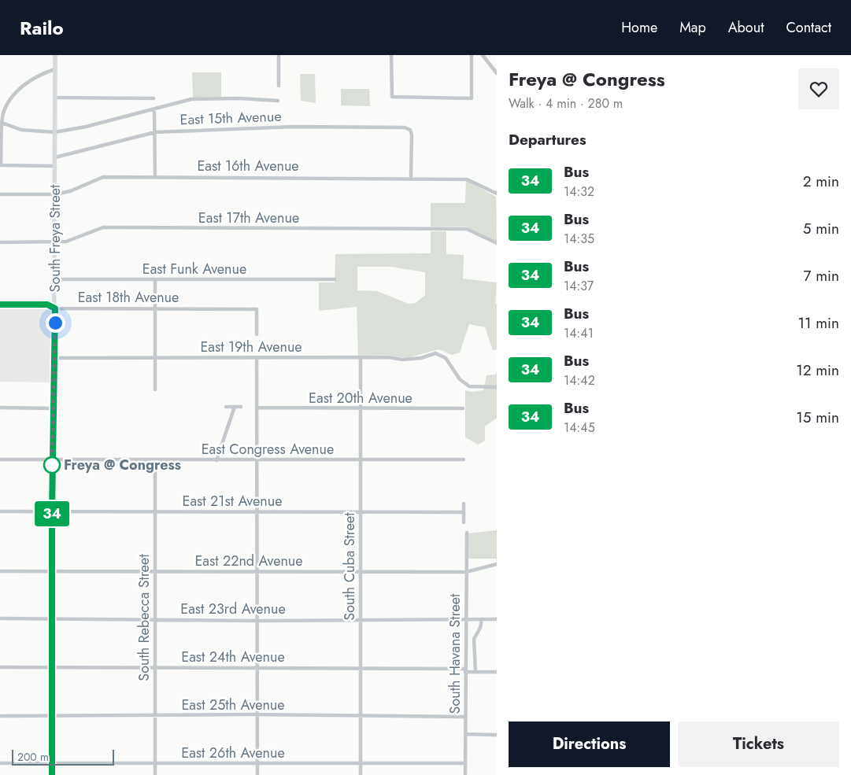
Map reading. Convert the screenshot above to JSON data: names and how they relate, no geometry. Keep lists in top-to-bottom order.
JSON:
{
  "streets": {
    "main road": ["South Freya Street"],
    "street": [
      "East 15th Avenue",
      "East 16th Avenue",
      "East 17th Avenue",
      "East Funk Avenue",
      "East 18th Avenue",
      "East 19th Avenue",
      "East 20th Avenue",
      "East Congress Avenue",
      "East 21st Avenue",
      "East 22nd Avenue",
      "South Cuba Street",
      "East 23rd Avenue",
      "South Rebecca Street",
      "South Havana Street",
      "East 24th Avenue",
      "East 25th Avenue",
      "East 26th Avenue"
    ]
  },
  "crossings": [
    ["East 15th Avenue", "East 16th Avenue"],
    ["East 15th Avenue", "South Freya Street"],
    ["East 16th Avenue", "South Freya Street"],
    ["East 17th Avenue", "South Freya Street"],
    ["South Freya Street", "East Funk Avenue"],
    ["South Freya Street", "East 18th Avenue"],
    ["South Freya Street", "East 19th Avenue"],
    ["South Freya Street", "East Congress Avenue"],
    ["South Freya Street", "East 21st Avenue"],
    ["South Freya Street", "East 22nd Avenue"],
    ["South Freya Street", "East 23rd Avenue"],
    ["South Freya Street", "East 24th Avenue"],
    ["South Freya Street", "East 25th Avenue"],
    ["South Freya Street", "East 26th Avenue"],
    ["East 19th Avenue", "South Cuba Street"],
    ["East 20th Avenue", "South Cuba Street"],
    ["East Congress Avenue", "South Cuba Street"],
    ["East Congress Avenue", "South Rebecca Street"],
    ["East 21st Avenue", "South Cuba Street"],
    ["East 21st Avenue", "South Rebecca Street"],
    ["East 22nd Avenue", "South Cuba Street"],
    ["East 22nd Avenue", "South Rebecca Street"],
    ["East 22nd Avenue", "South Havana Street"],
    ["South Cuba Street", "East 23rd Avenue"],
    ["South Cuba Street", "East 24th Avenue"],
    ["South Cuba Street", "East 25th Avenue"],
    ["South Cuba Street", "East 26th Avenue"],
    ["East 23rd Avenue", "South Rebecca Street"],
    ["East 23rd Avenue", "South Havana Street"],
    ["South Rebecca Street", "East 24th Avenue"],
    ["South Rebecca Street", "East 25th Avenue"],
    ["South Rebecca Street", "East 26th Avenue"],
    ["South Havana Street", "East 24th Avenue"],
    ["South Havana Street", "East 25th Avenue"],
    ["South Havana Street", "East 26th Avenue"]
  ],
  "places": ["Freya @ Congress"],
  "lines": ["bus line 34"],
  "scale_bar": "200 m",
  "page": {
    "header": "Railo",
    "nav": [
      "Home",
      "Map",
      "About",
      "Contact"
    ],
    "on_map": "34",
    "heading": [
      ["Freya @ Congress", "Walk · 4 min · 280 m"],
      "Departures"
    ],
    "list": [
      {
        "mark": "34",
        "name": "Bus",
        "note": "14:32",
        "value": "2 min"
      },
      {
        "mark": "34",
        "name": "Bus",
        "note": "14:35",
        "value": "5 min"
      },
      {
        "mark": "34",
        "name": "Bus",
        "note": "14:37",
        "value": "7 min"
      },
      {
        "mark": "34",
        "name": "Bus",
        "note": "14:41",
        "value": "11 min"
      },
      {
        "mark": "34",
        "name": "Bus",
        "note": "14:42",
        "value": "12 min"
      },
      {
        "mark": "34",
        "name": "Bus",
        "note": "14:45",
        "value": "15 min"
      }
    ],
    "buttons": ["Directions", "Tickets"],
    "scale": "200 m"
  }
}
